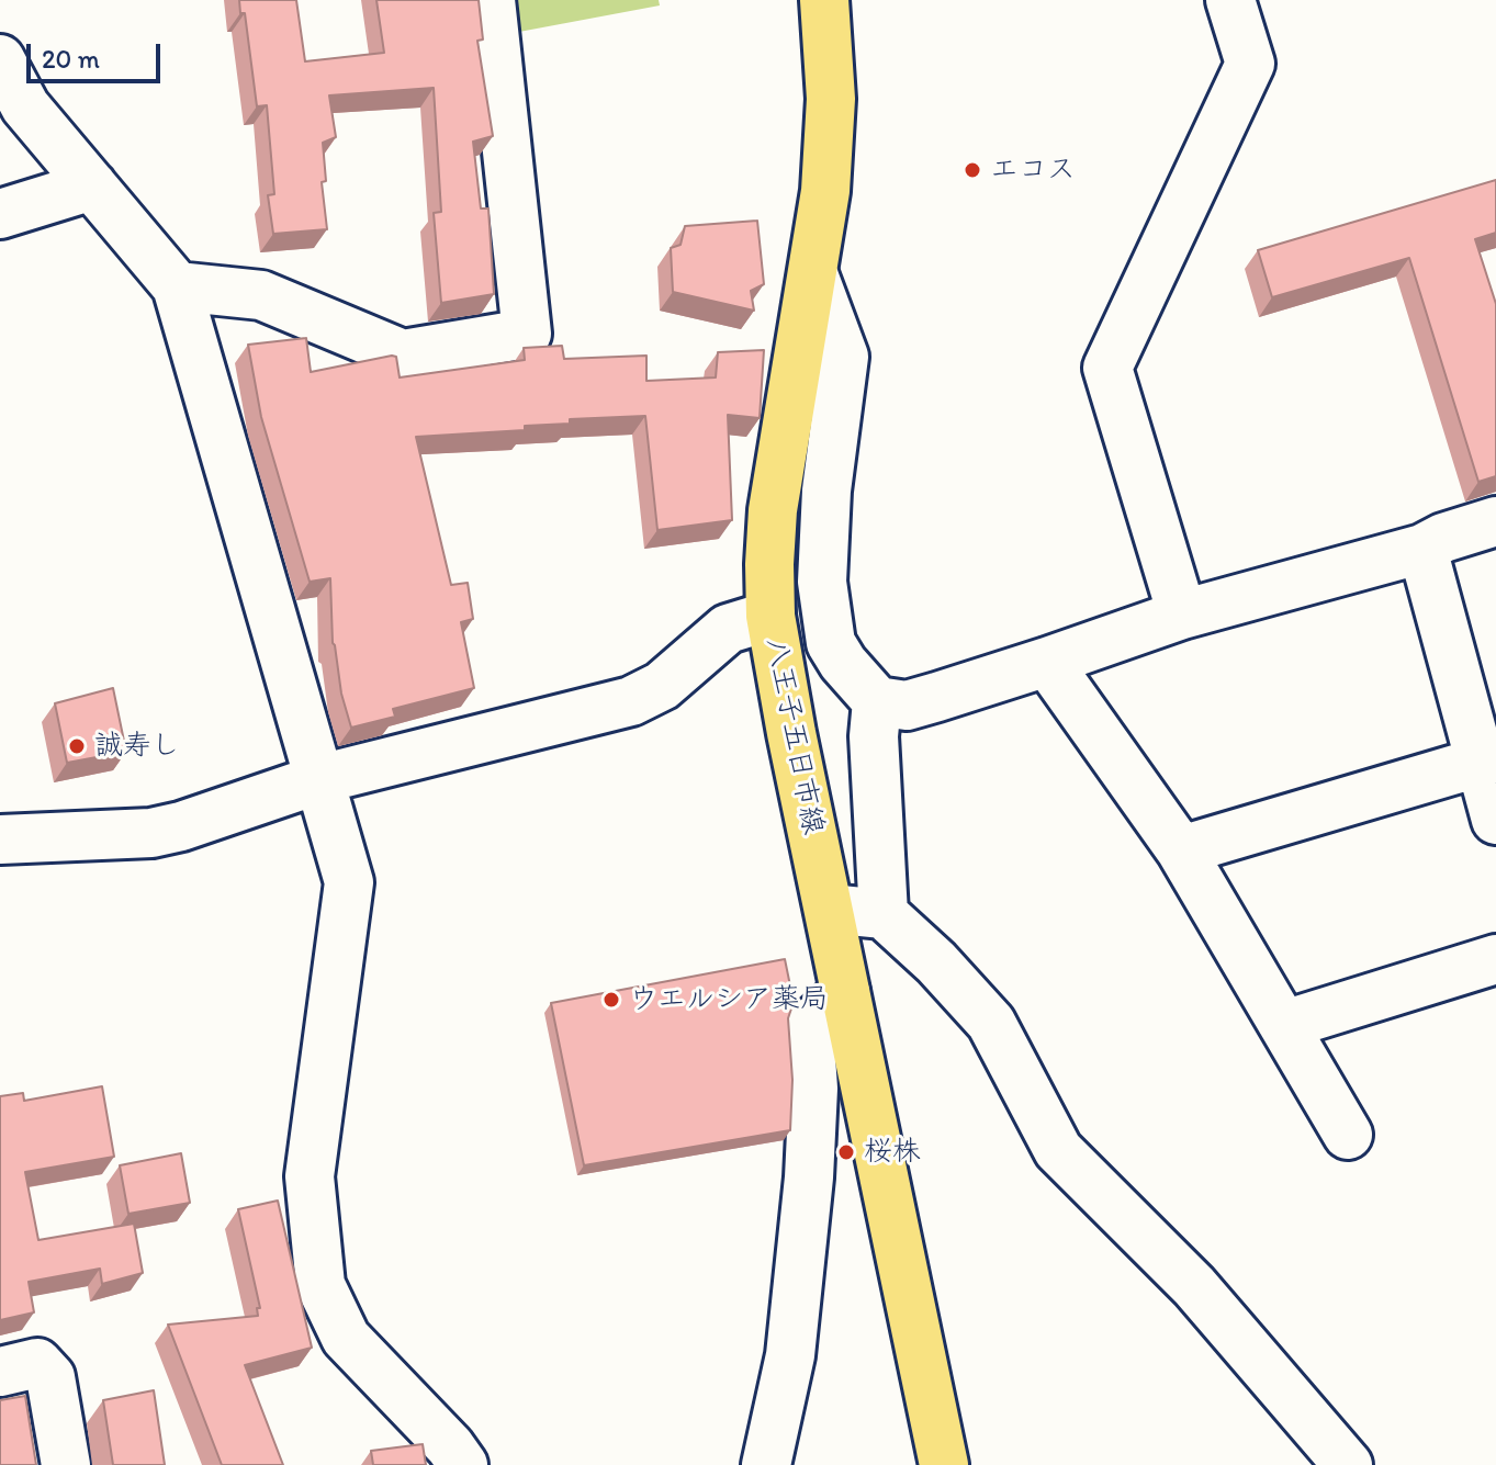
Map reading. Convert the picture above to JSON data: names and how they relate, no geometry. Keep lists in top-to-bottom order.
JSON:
{
  "streets": {
    "main road": ["八王子五日市線"]
  },
  "places": [
    "エコス",
    "誠寿し",
    "ウエルシア薬局",
    "桜株"
  ],
  "scale_bar": "20 m"
}
